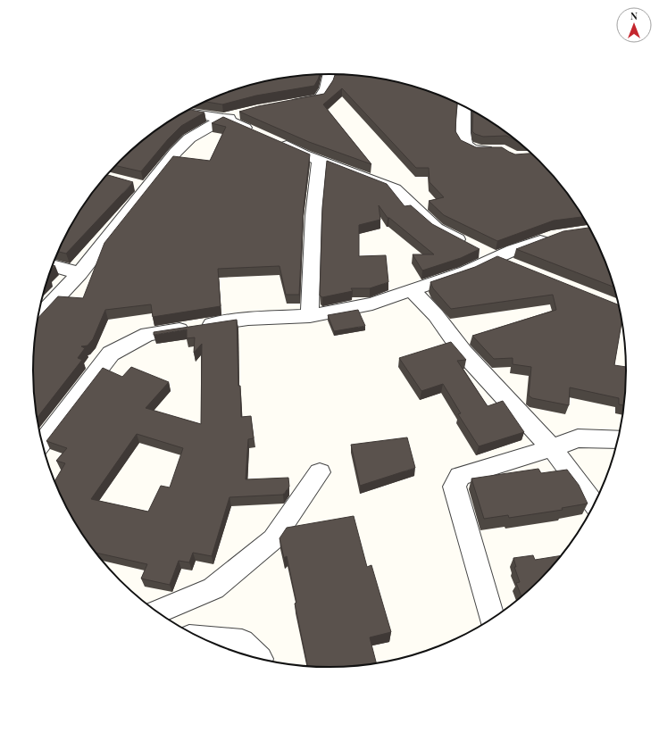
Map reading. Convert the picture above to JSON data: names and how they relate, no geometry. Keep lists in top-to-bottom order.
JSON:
{
  "north": "top"
}
